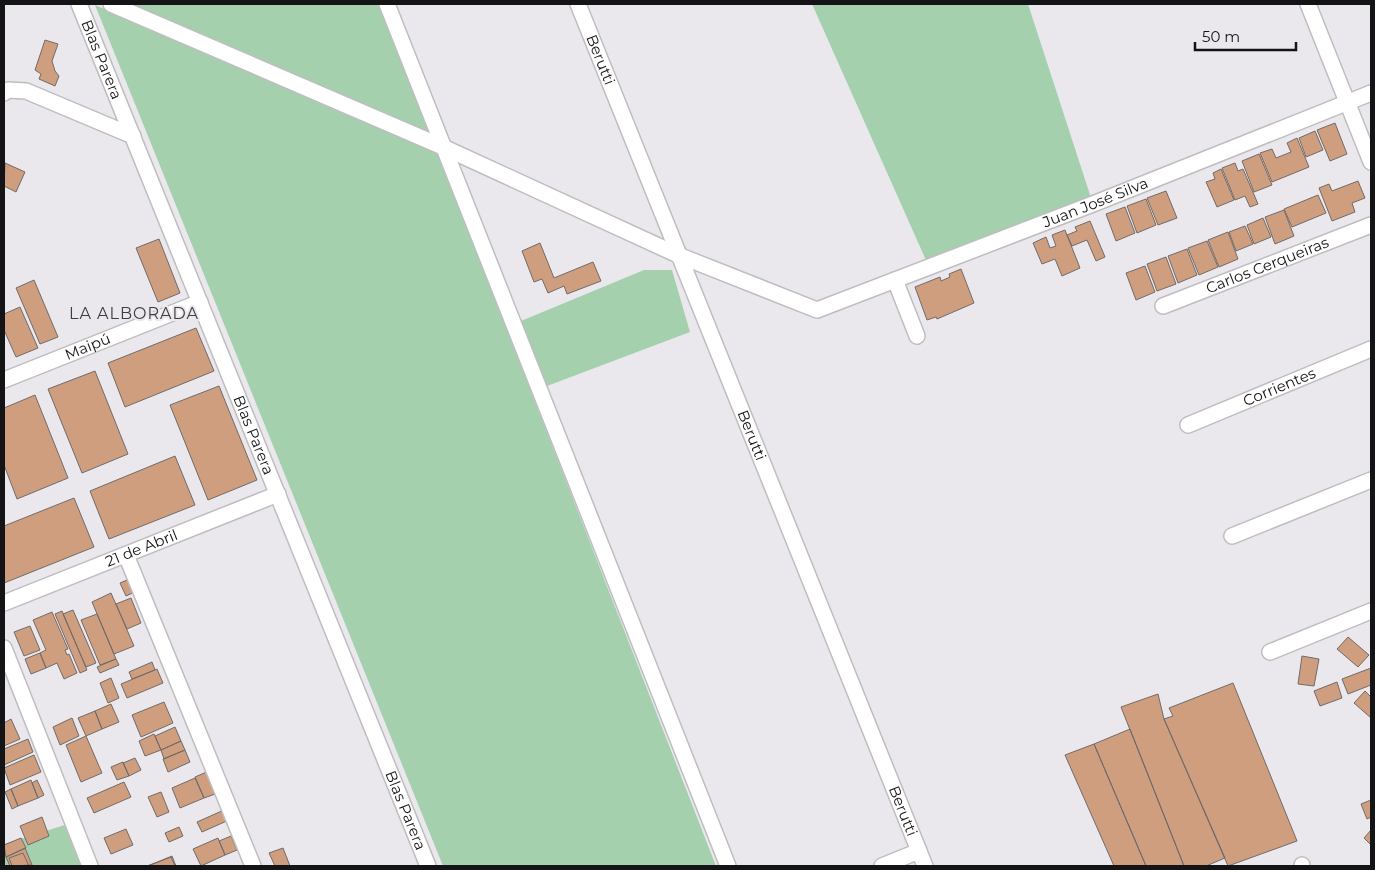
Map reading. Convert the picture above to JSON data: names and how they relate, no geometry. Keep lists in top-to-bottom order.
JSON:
{
  "streets": {
    "street": [
      "Blas Parera",
      "Berutti",
      "Juan José Silva",
      "Carlos Cerqueiras",
      "Maipú",
      "Corrientes",
      "21 de Abril"
    ]
  },
  "crossings": [
    ["Blas Parera", "Maipú"],
    ["Blas Parera", "21 de Abril"],
    ["Berutti", "Juan José Silva"]
  ],
  "districts": ["LA ALBORADA"],
  "scale_bar": "50 m"
}
